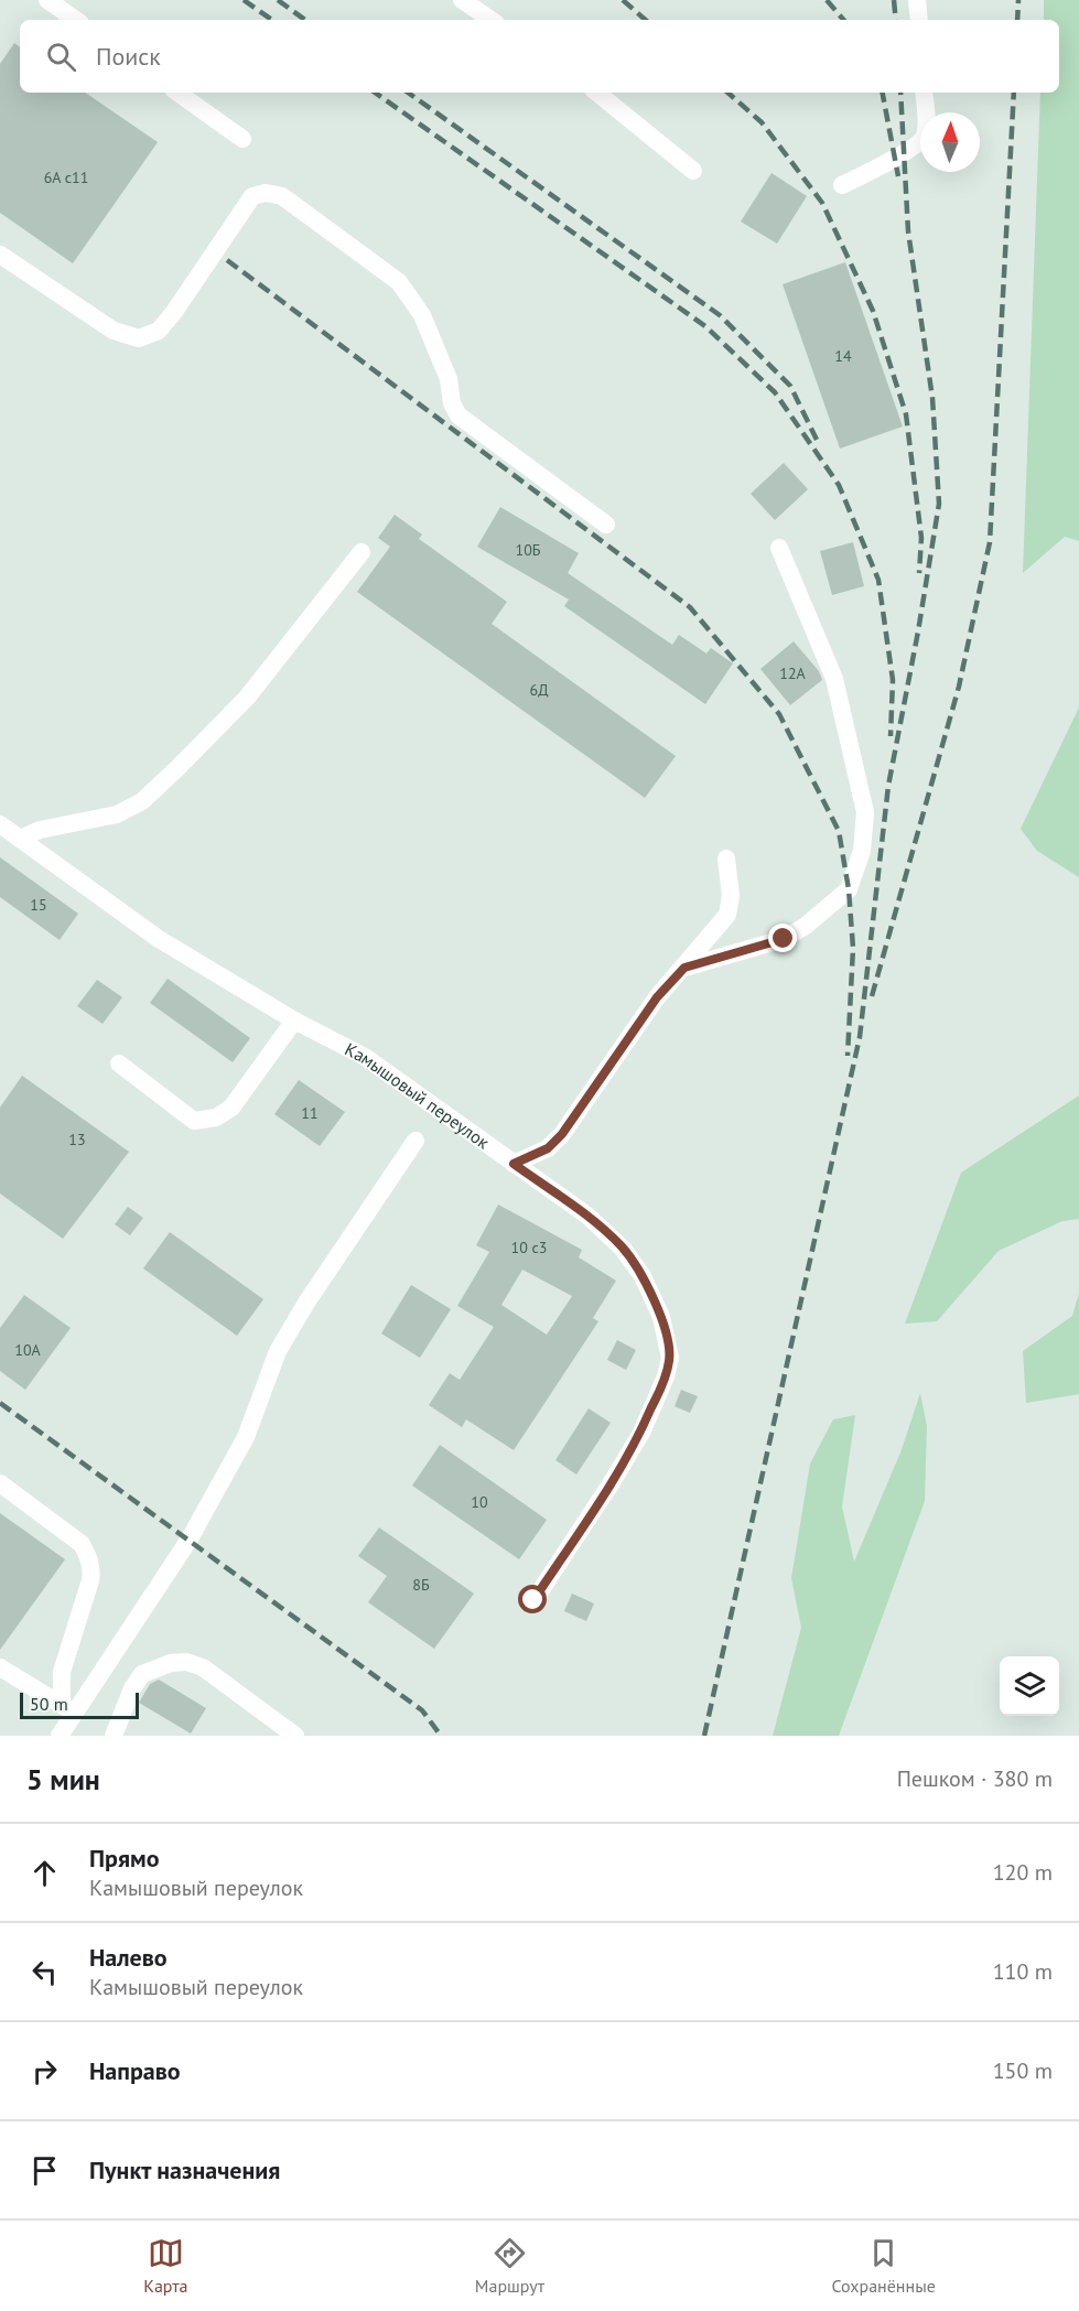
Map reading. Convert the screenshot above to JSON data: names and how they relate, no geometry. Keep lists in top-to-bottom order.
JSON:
{
  "streets": {
    "lane": ["Камышовый переулок"]
  },
  "house_numbers": [
    "6А с11",
    "14",
    "10Б",
    "12А",
    "6Д",
    "15",
    "11",
    "13",
    "10 с3",
    "10А",
    "10",
    "8Б"
  ],
  "scale_bar": "50 m",
  "north": "top",
  "page": {
    "search": "Поиск",
    "scale": "50 m",
    "heading": ["5 мин", "Пешком · 380 m"],
    "list": [
      ["Прямо", "Камышовый переулок", "120 m"],
      ["Налево", "Камышовый переулок", "110 m"],
      ["Направо", "150 m"],
      "Пункт назначения"
    ],
    "nav": ["Карта", "Маршрут", "Сохранённые"]
  }
}
